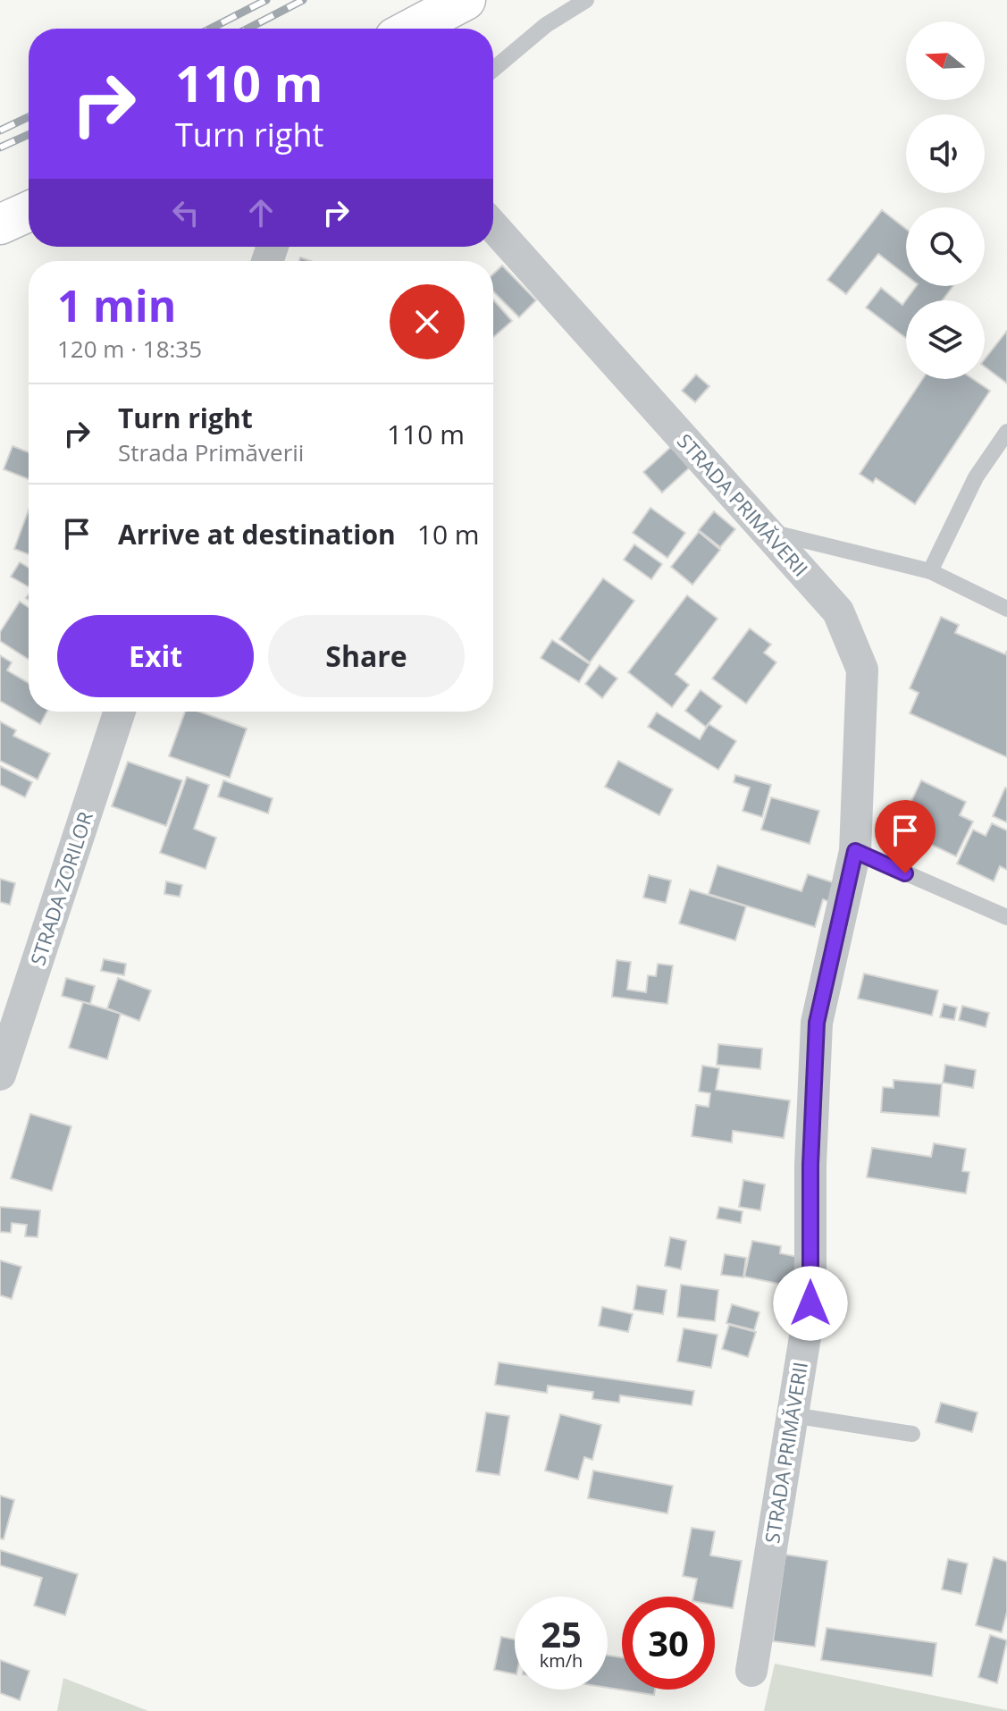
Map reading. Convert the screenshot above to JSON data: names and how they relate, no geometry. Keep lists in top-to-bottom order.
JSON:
{
  "streets": {
    "street": ["STRADA PRIMĂVERII", "STRADA ZORILOR"]
  },
  "north": "left",
  "page": {
    "turn": ["110 m", "Turn right"],
    "heading": ["1 min", "120 m · 18:35"],
    "list": [
      {
        "name": "Turn right",
        "note": "Strada Primăverii",
        "value": "110 m"
      },
      {
        "name": "Arrive at destination",
        "value": "10 m"
      }
    ],
    "buttons": ["Exit", "Share"],
    "speed": "25 km/h",
    "limit": "30"
  }
}
